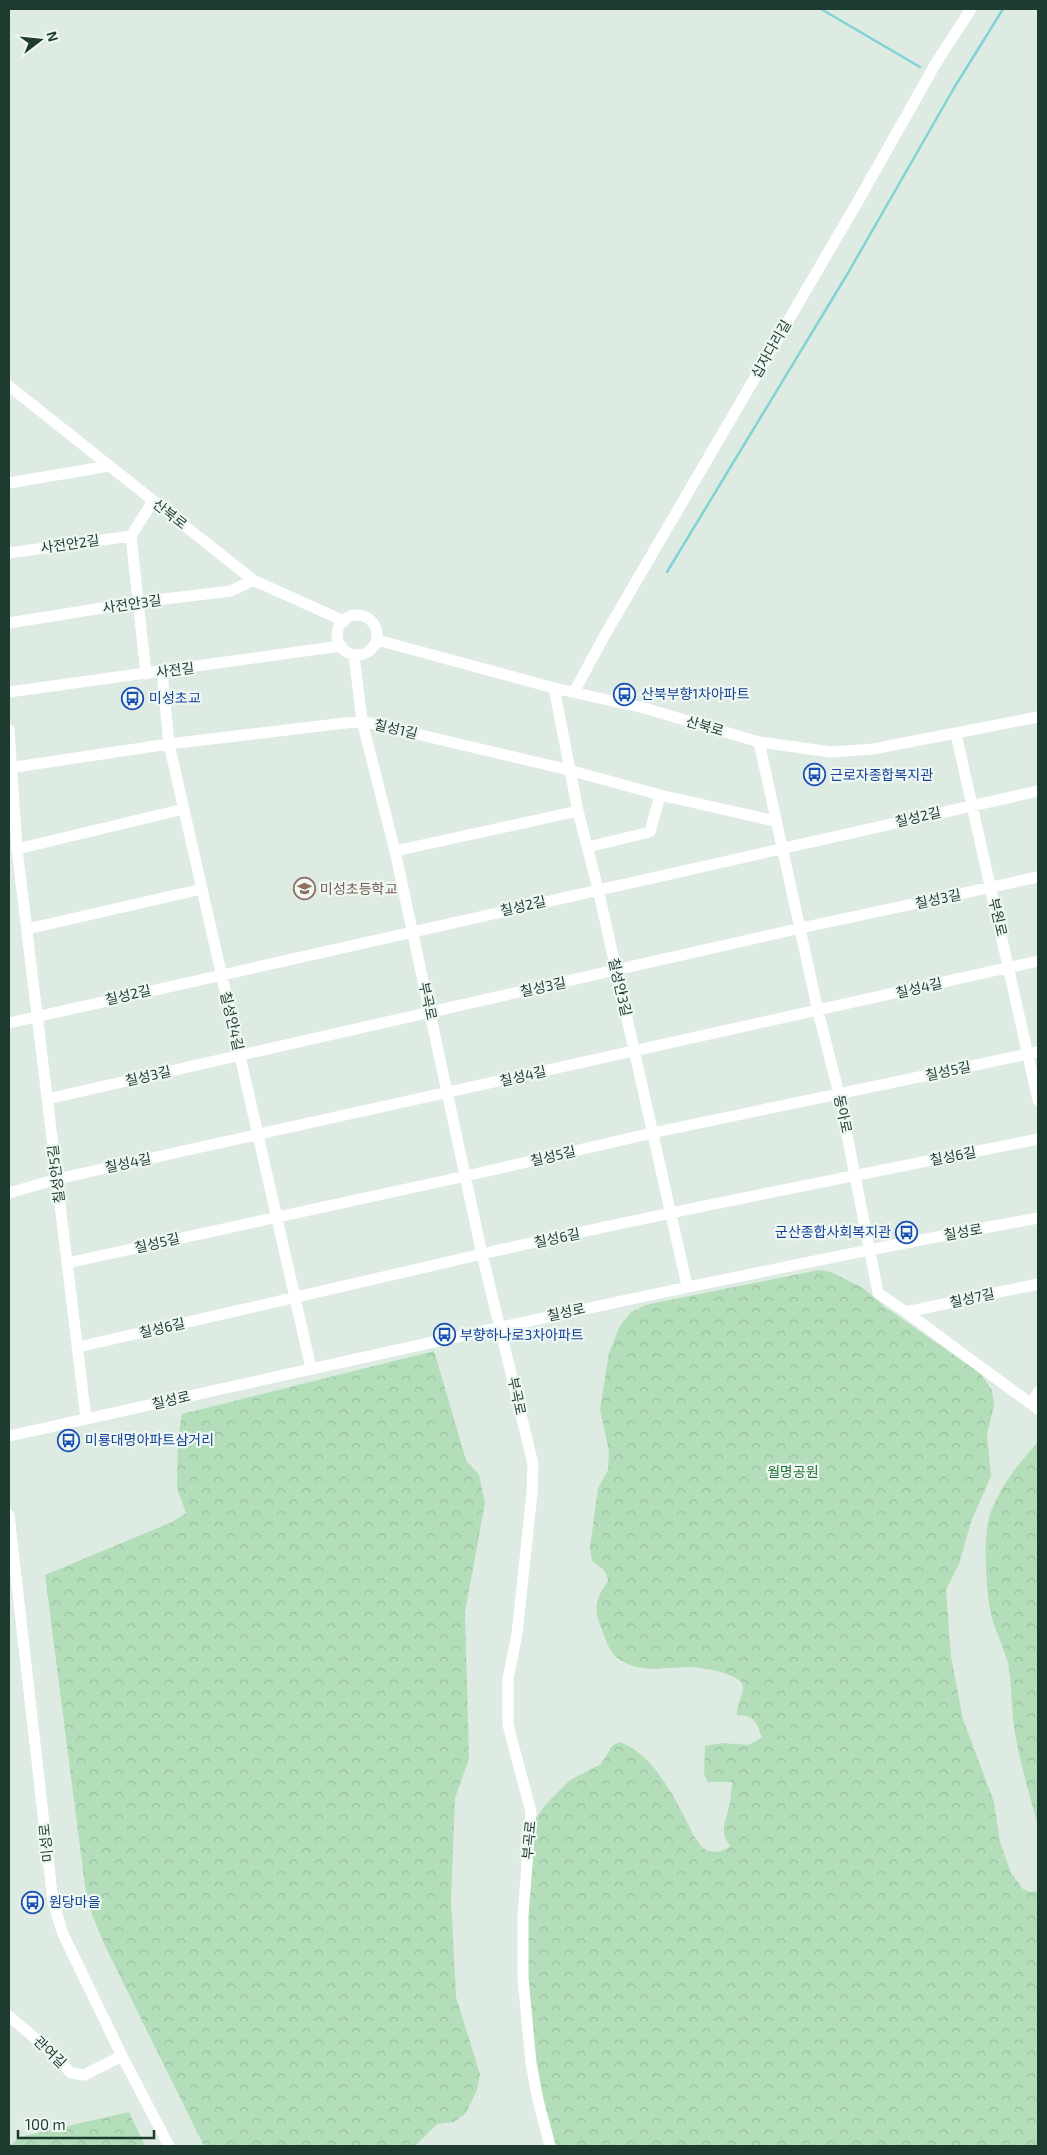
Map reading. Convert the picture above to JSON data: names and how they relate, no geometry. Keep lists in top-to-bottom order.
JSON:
{
  "streets": {
    "street": [
      "십자다리길",
      "산북로",
      "사전안2길",
      "사전안3길",
      "사전길",
      "칠성1길",
      "칠성2길",
      "칠성3길",
      "부원로",
      "칠성안3길",
      "칠성4길",
      "부곡로",
      "칠성안4길",
      "칠성5길",
      "동아로",
      "칠성6길",
      "칠성안5길",
      "칠성로",
      "칠성7길",
      "미성로",
      "관여길"
    ]
  },
  "crossings": [
    ["십자다리길", "산북로"],
    ["산북로", "사전안3길"],
    ["산북로", "사전길"],
    ["산북로", "부원로"],
    ["산북로", "칠성안3길"],
    ["산북로", "부곡로"],
    ["산북로", "동아로"],
    ["사전길", "부곡로"],
    ["사전길", "칠성안4길"],
    ["칠성1길", "칠성안3길"],
    ["칠성1길", "부곡로"],
    ["칠성1길", "칠성안4길"],
    ["칠성1길", "동아로"],
    ["칠성1길", "칠성안5길"],
    ["칠성2길", "부원로"],
    ["칠성2길", "칠성안3길"],
    ["칠성2길", "부곡로"],
    ["칠성2길", "칠성안4길"],
    ["칠성2길", "동아로"],
    ["칠성2길", "칠성안5길"],
    ["칠성3길", "부원로"],
    ["칠성3길", "칠성안3길"],
    ["칠성3길", "부곡로"],
    ["칠성3길", "칠성안4길"],
    ["칠성3길", "동아로"],
    ["칠성3길", "칠성안5길"],
    ["부원로", "칠성4길"],
    ["부원로", "칠성5길"],
    ["칠성안3길", "칠성4길"],
    ["칠성안3길", "칠성5길"],
    ["칠성안3길", "칠성6길"],
    ["칠성안3길", "칠성로"],
    ["칠성4길", "부곡로"],
    ["칠성4길", "칠성안4길"],
    ["칠성4길", "동아로"],
    ["칠성4길", "칠성안5길"],
    ["부곡로", "칠성5길"],
    ["부곡로", "칠성6길"],
    ["부곡로", "칠성로"],
    ["칠성안4길", "칠성5길"],
    ["칠성안4길", "칠성6길"],
    ["칠성안4길", "칠성로"],
    ["칠성5길", "동아로"],
    ["칠성5길", "칠성안5길"],
    ["동아로", "칠성6길"],
    ["동아로", "칠성로"],
    ["동아로", "칠성7길"],
    ["칠성6길", "칠성안5길"],
    ["칠성안5길", "칠성로"],
    ["미성로", "관여길"]
  ],
  "parks": ["월명공원"],
  "places": {
    "bus stop": [
      "산북부향1차아파트",
      "미성초교",
      "근로자종합복지관",
      "군산종합사회복지관",
      "부향하나로3차아파트",
      "미룡대명아파트삼거리",
      "원당마을"
    ],
    "school or university": ["미성초등학교"]
  },
  "scale_bar": "100 m",
  "north": "right"
}
